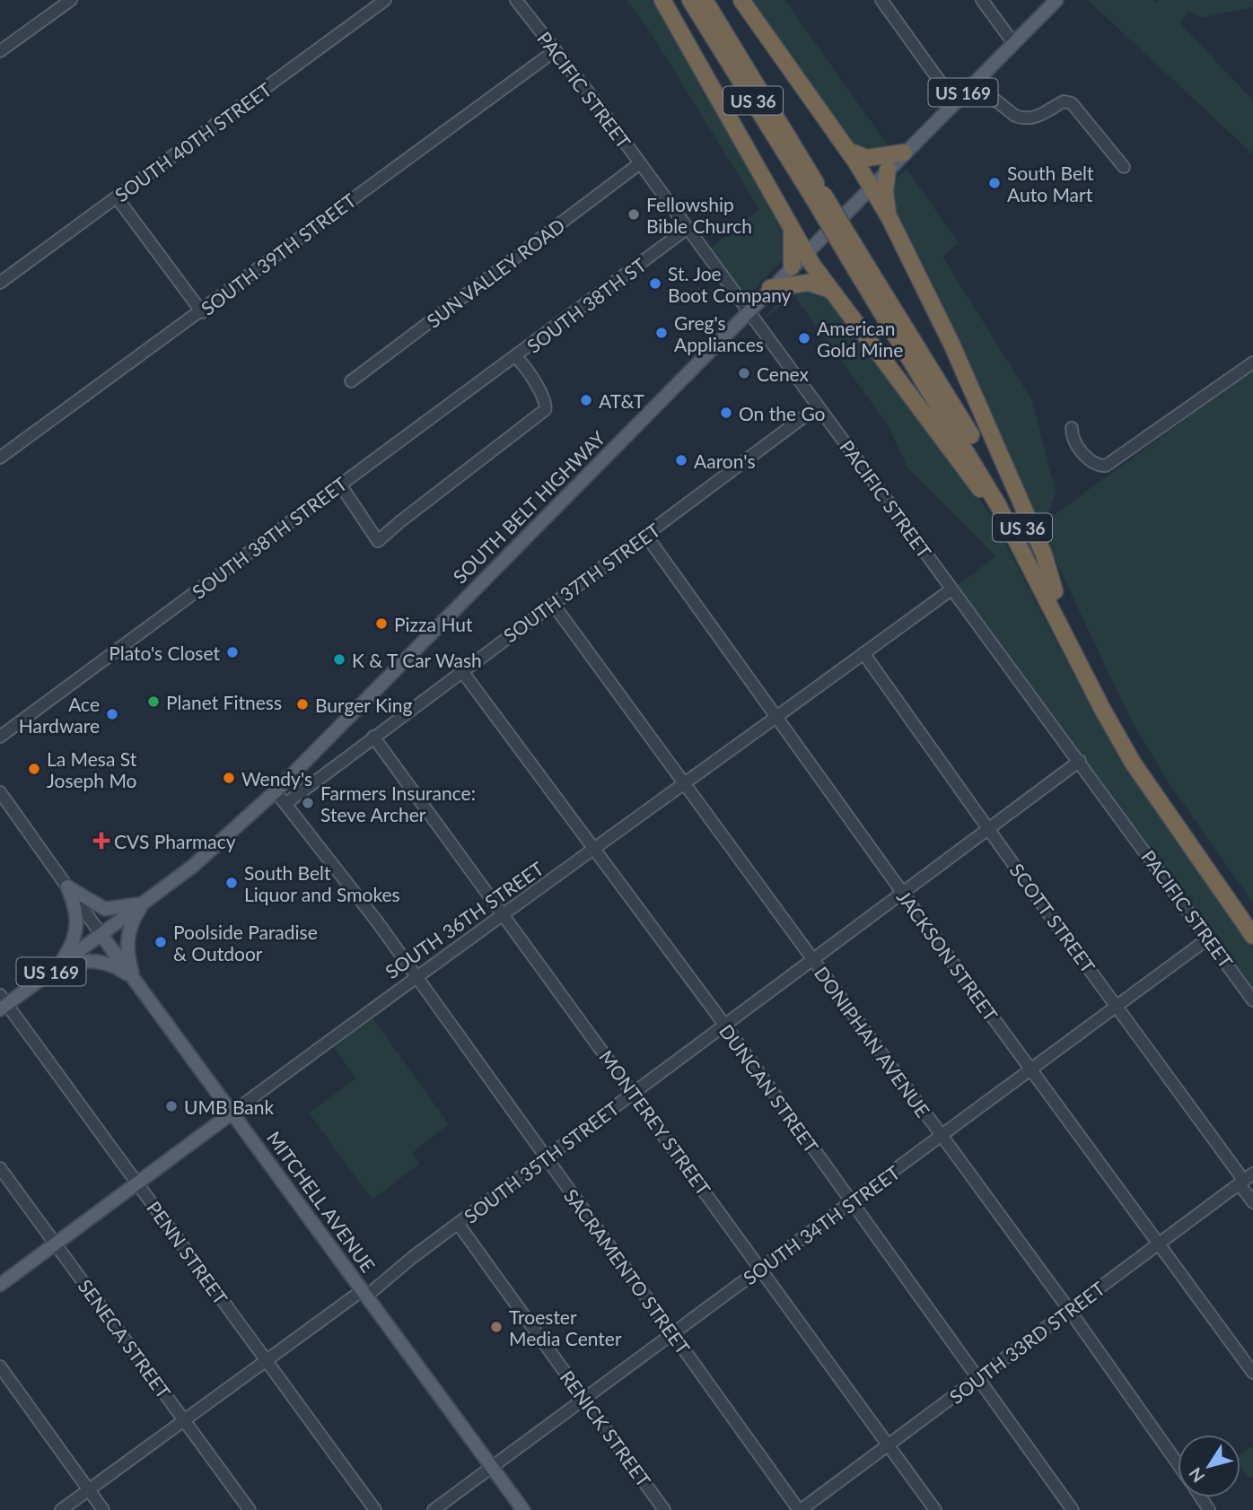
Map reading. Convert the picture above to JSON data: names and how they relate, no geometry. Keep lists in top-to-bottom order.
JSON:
{
  "streets": {
    "highway": ["US 36"],
    "main road": [
      "US 169",
      "SOUTH BELT HIGHWAY",
      "SOUTH 36TH STREET",
      "MITCHELL AVENUE"
    ],
    "street": [
      "PACIFIC STREET",
      "SOUTH 40TH STREET",
      "SOUTH 39TH STREET",
      "SUN VALLEY ROAD",
      "SOUTH 38TH ST",
      "SOUTH 38TH STREET",
      "SOUTH 37TH STREET",
      "SCOTT STREET",
      "JACKSON STREET",
      "DONIPHAN AVENUE",
      "DUNCAN STREET",
      "MONTEREY STREET",
      "SOUTH 35TH STREET",
      "SOUTH 34TH STREET",
      "PENN STREET",
      "SACRAMENTO STREET",
      "SENECA STREET",
      "SOUTH 33RD STREET",
      "RENICK STREET"
    ]
  },
  "crossings": [
    ["PACIFIC STREET", "SOUTH 39TH STREET"],
    ["PACIFIC STREET", "SUN VALLEY ROAD"],
    ["PACIFIC STREET", "SOUTH 38TH ST"],
    ["PACIFIC STREET", "SOUTH BELT HIGHWAY"],
    ["PACIFIC STREET", "SOUTH 37TH STREET"],
    ["PACIFIC STREET", "SOUTH 36TH STREET"],
    ["PACIFIC STREET", "SOUTH 35TH STREET"],
    ["PACIFIC STREET", "SOUTH 34TH STREET"],
    ["SOUTH 38TH ST", "SOUTH 38TH STREET"],
    ["SOUTH BELT HIGHWAY", "MITCHELL AVENUE"],
    ["SOUTH BELT HIGHWAY", "PENN STREET"],
    ["SOUTH BELT HIGHWAY", "SACRAMENTO STREET"],
    ["SOUTH 37TH STREET", "JACKSON STREET"],
    ["SOUTH 37TH STREET", "DONIPHAN AVENUE"],
    ["SOUTH 37TH STREET", "DUNCAN STREET"],
    ["SOUTH 37TH STREET", "MONTEREY STREET"],
    ["SOUTH 37TH STREET", "SACRAMENTO STREET"],
    ["SCOTT STREET", "SOUTH 36TH STREET"],
    ["SCOTT STREET", "SOUTH 35TH STREET"],
    ["SCOTT STREET", "SOUTH 34TH STREET"],
    ["SCOTT STREET", "SOUTH 33RD STREET"],
    ["SOUTH 36TH STREET", "JACKSON STREET"],
    ["SOUTH 36TH STREET", "DONIPHAN AVENUE"],
    ["SOUTH 36TH STREET", "DUNCAN STREET"],
    ["SOUTH 36TH STREET", "MONTEREY STREET"],
    ["SOUTH 36TH STREET", "MITCHELL AVENUE"],
    ["SOUTH 36TH STREET", "PENN STREET"],
    ["SOUTH 36TH STREET", "SACRAMENTO STREET"],
    ["SOUTH 36TH STREET", "SENECA STREET"],
    ["JACKSON STREET", "SOUTH 35TH STREET"],
    ["JACKSON STREET", "SOUTH 34TH STREET"],
    ["JACKSON STREET", "SOUTH 33RD STREET"],
    ["DONIPHAN AVENUE", "SOUTH 35TH STREET"],
    ["DONIPHAN AVENUE", "SOUTH 34TH STREET"],
    ["DONIPHAN AVENUE", "SOUTH 33RD STREET"],
    ["DUNCAN STREET", "SOUTH 35TH STREET"],
    ["DUNCAN STREET", "SOUTH 34TH STREET"],
    ["DUNCAN STREET", "SOUTH 33RD STREET"],
    ["MONTEREY STREET", "SOUTH 35TH STREET"],
    ["MONTEREY STREET", "SOUTH 34TH STREET"],
    ["MONTEREY STREET", "SOUTH 33RD STREET"],
    ["SOUTH 35TH STREET", "MITCHELL AVENUE"],
    ["SOUTH 35TH STREET", "PENN STREET"],
    ["SOUTH 35TH STREET", "SACRAMENTO STREET"],
    ["SOUTH 35TH STREET", "SENECA STREET"],
    ["SOUTH 35TH STREET", "RENICK STREET"],
    ["MITCHELL AVENUE", "SOUTH 34TH STREET"],
    ["SOUTH 34TH STREET", "SACRAMENTO STREET"],
    ["SOUTH 34TH STREET", "RENICK STREET"],
    ["SACRAMENTO STREET", "SOUTH 33RD STREET"]
  ],
  "places": {
    "other": [
      "South Belt Auto Mart",
      "Fellowship Bible Church",
      "St. Joe Boot Company",
      "Greg's Appliances",
      "American Gold Mine",
      "Cenex",
      "AT&T",
      "On the Go",
      "Aaron's",
      "Pizza Hut",
      "Plato's Closet",
      "K & T Car Wash",
      "Planet Fitness",
      "Burger King",
      "Ace Hardware",
      "La Mesa St Joseph Mo",
      "Wendy's",
      "Farmers Insurance: Steve Archer",
      "South Belt Liquor and Smokes",
      "Poolside Paradise & Outdoor",
      "UMB Bank",
      "Troester Media Center"
    ],
    "health": ["CVS Pharmacy"]
  },
  "north": "bottom left"
}
